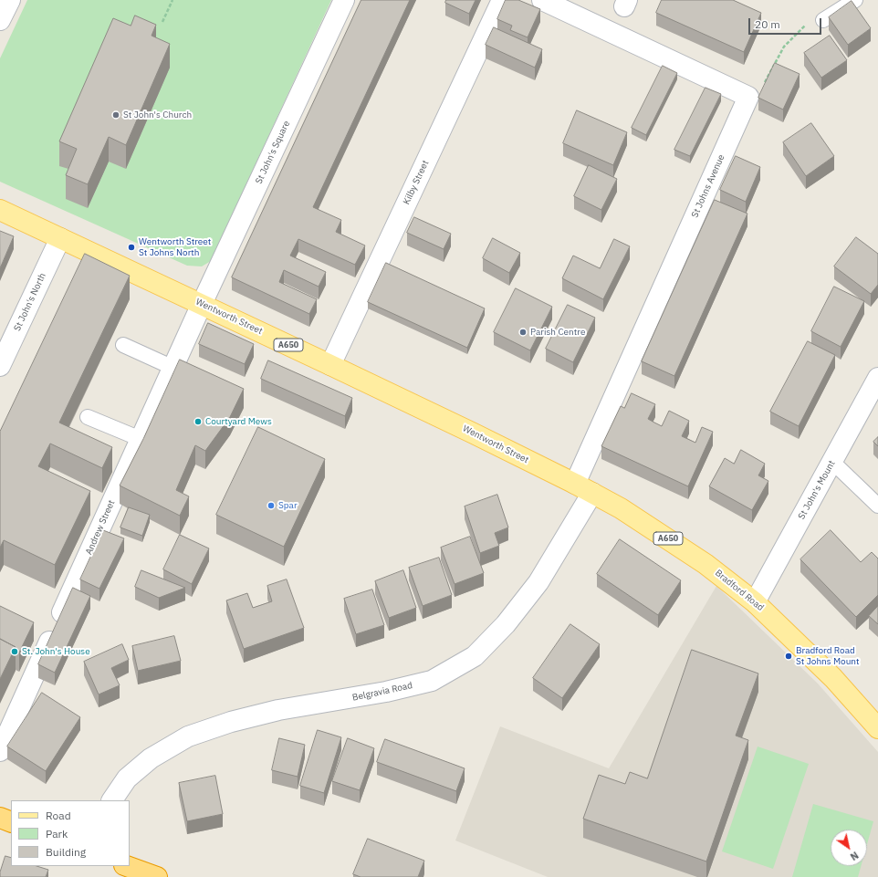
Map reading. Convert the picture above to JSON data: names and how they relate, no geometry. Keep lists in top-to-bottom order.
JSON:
{
  "streets": {
    "main road": ["Wentworth Street", "A650", "Bradford Road"],
    "street": [
      "St John's Square",
      "Kilby Street",
      "St Johns Avenue",
      "St John's North",
      "St John's Mount",
      "Andrew Street",
      "Belgravia Road"
    ]
  },
  "crossings": [
    ["St John's Square", "Wentworth Street"],
    ["St John's Square", "Andrew Street"],
    ["Kilby Street", "Wentworth Street"],
    ["St Johns Avenue", "Wentworth Street"],
    ["St Johns Avenue", "Bradford Road"],
    ["St Johns Avenue", "Belgravia Road"],
    ["St John's North", "Wentworth Street"],
    ["Wentworth Street", "Andrew Street"],
    ["Wentworth Street", "Bradford Road"],
    ["Wentworth Street", "Belgravia Road"],
    ["St John's Mount", "Bradford Road"],
    ["Bradford Road", "Belgravia Road"]
  ],
  "places": [
    "St John's Church",
    "Wentworth Street St Johns North",
    "Parish Centre",
    "Courtyard Mews",
    "Spar",
    "St. John's House",
    "Bradford Road St Johns Mount"
  ],
  "legend": ["Road", "Park", "Building"],
  "scale_bar": "20 m",
  "north": "bottom right"
}
